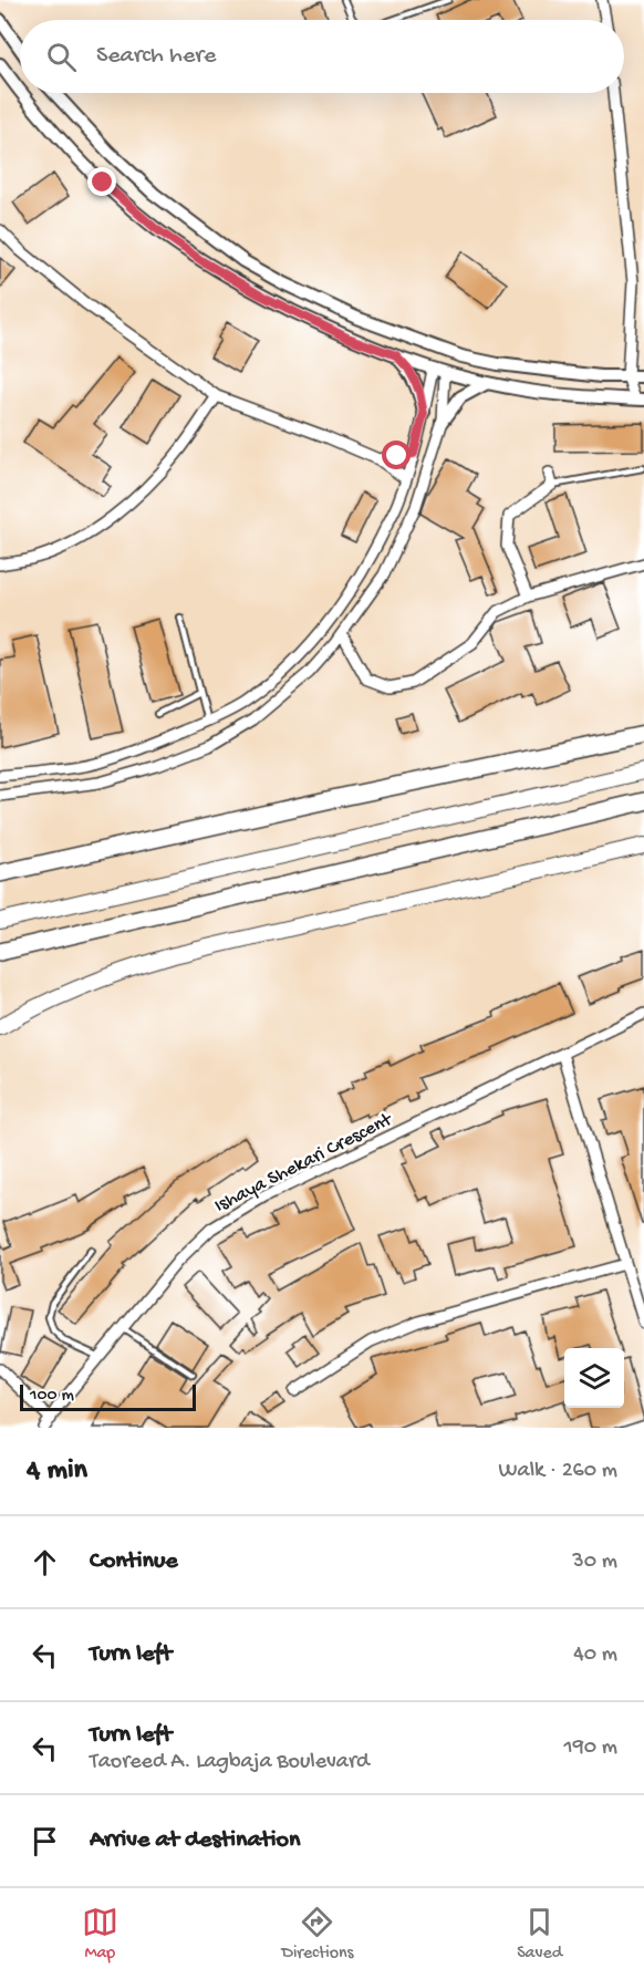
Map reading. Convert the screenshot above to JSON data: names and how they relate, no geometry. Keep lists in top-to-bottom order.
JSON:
{
  "streets": {
    "street": ["Ishaya Shekari Crescent"]
  },
  "scale_bar": "100 m",
  "page": {
    "search": "Search here",
    "scale": "100 m",
    "heading": ["4 min", "Walk · 260 m"],
    "list": [
      ["Continue", "30 m"],
      ["Turn left", "40 m"],
      ["Turn left", "Taoreed A. Lagbaja Boulevard", "190 m"],
      "Arrive at destination"
    ],
    "nav": ["Map", "Directions", "Saved"]
  }
}
